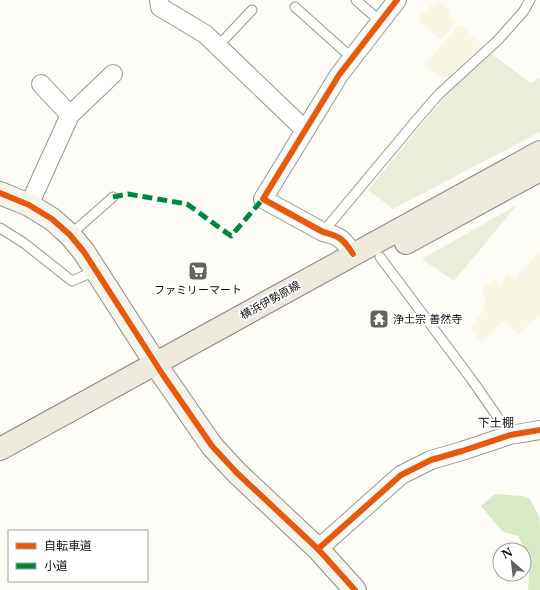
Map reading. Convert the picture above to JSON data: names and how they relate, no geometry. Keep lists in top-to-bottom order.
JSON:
{
  "streets": {
    "main road": ["横浜伊勢原線"]
  },
  "districts": ["下土棚"],
  "places": {
    "supermarket": ["ファミリーマート"],
    "temple": ["浄土宗 善然寺"]
  },
  "legend": ["自転車道", "小道"],
  "north": "top left"
}
